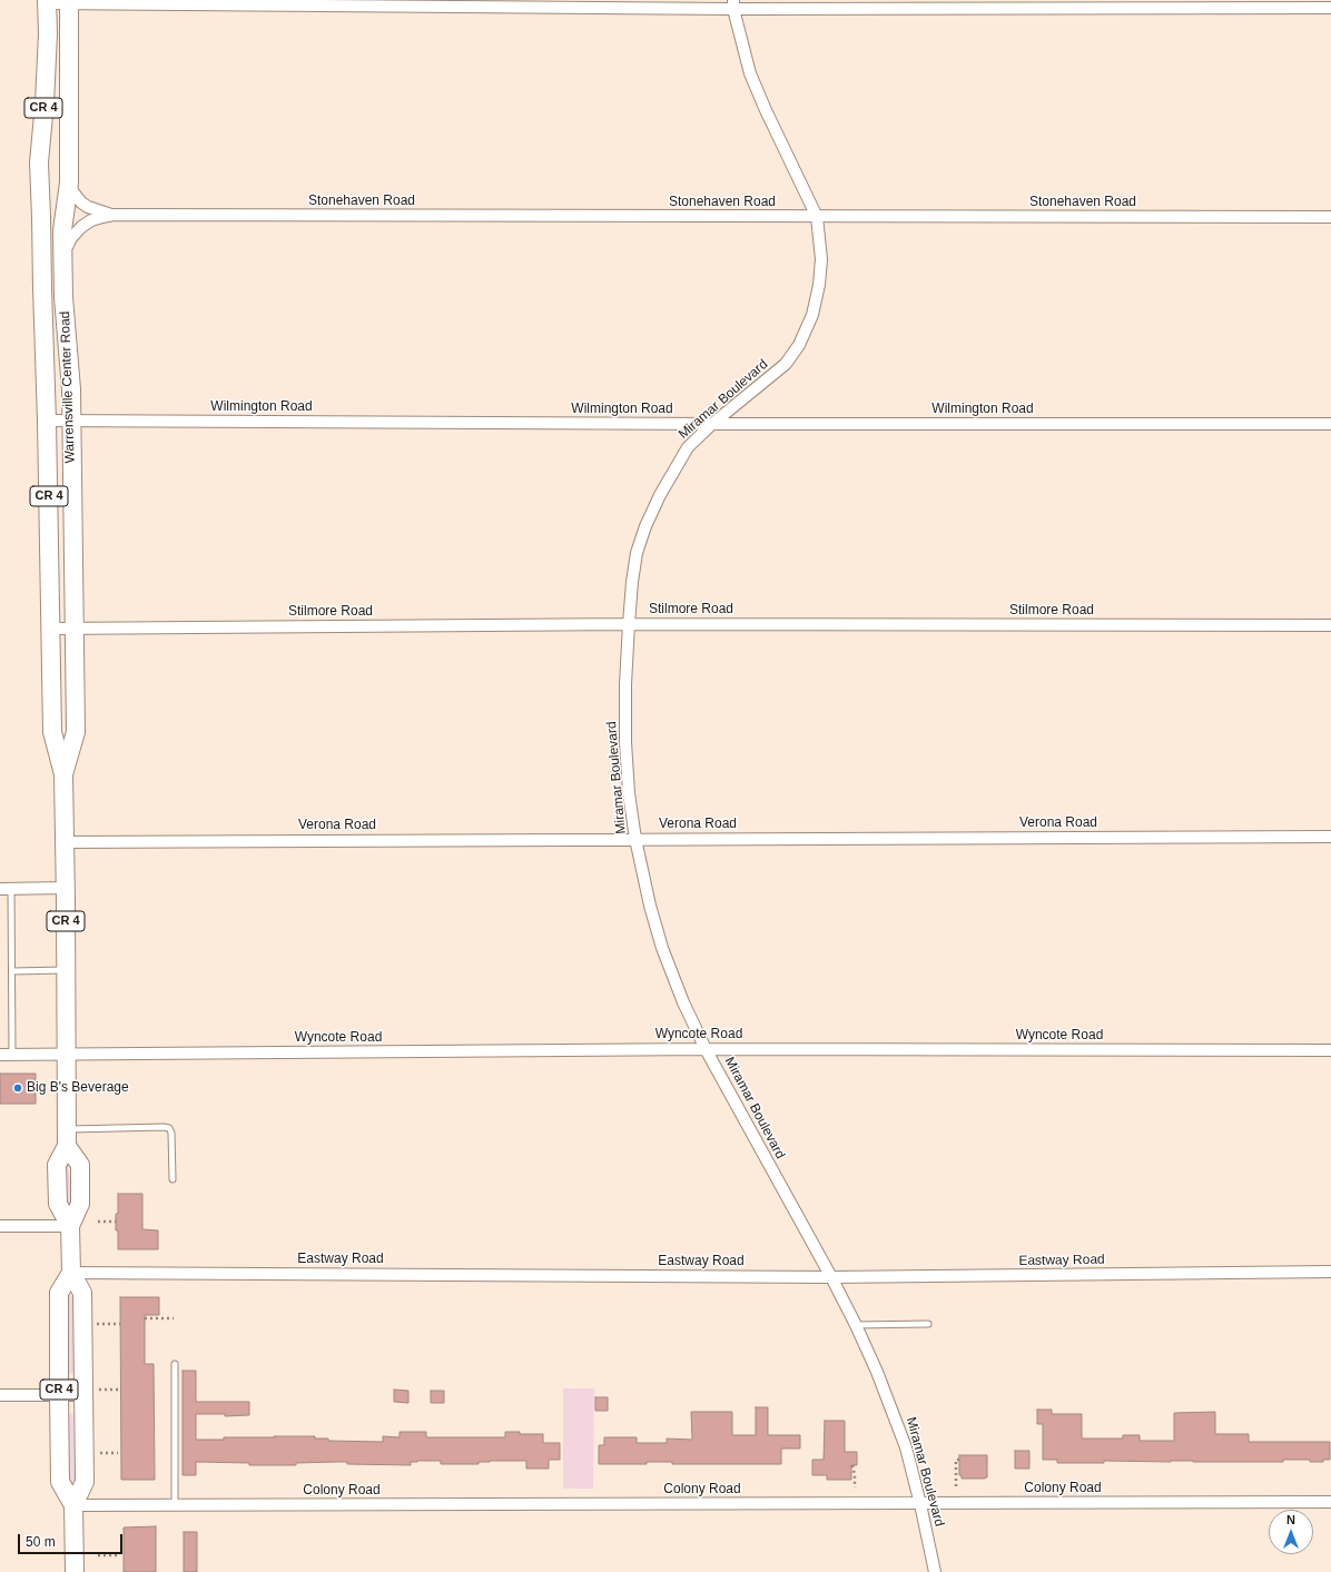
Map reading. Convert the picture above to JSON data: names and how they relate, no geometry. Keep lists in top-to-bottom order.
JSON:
{
  "streets": {
    "main road": ["CR 4", "Warrensville Center Road"],
    "street": [
      "Stonehaven Road",
      "Miramar Boulevard",
      "Wilmington Road",
      "Stilmore Road",
      "Verona Road",
      "Wyncote Road",
      "Eastway Road",
      "Colony Road"
    ]
  },
  "crossings": [
    ["Stonehaven Road", "Warrensville Center Road"],
    ["Stonehaven Road", "Miramar Boulevard"],
    ["Warrensville Center Road", "Wilmington Road"],
    ["Warrensville Center Road", "Stilmore Road"],
    ["Warrensville Center Road", "Verona Road"],
    ["Warrensville Center Road", "Wyncote Road"],
    ["Warrensville Center Road", "Eastway Road"],
    ["Warrensville Center Road", "Colony Road"],
    ["Miramar Boulevard", "Wilmington Road"],
    ["Miramar Boulevard", "Stilmore Road"],
    ["Miramar Boulevard", "Verona Road"],
    ["Miramar Boulevard", "Wyncote Road"],
    ["Miramar Boulevard", "Eastway Road"],
    ["Miramar Boulevard", "Colony Road"]
  ],
  "places": ["Big B's Beverage"],
  "scale_bar": "50 m",
  "north": "top"
}
